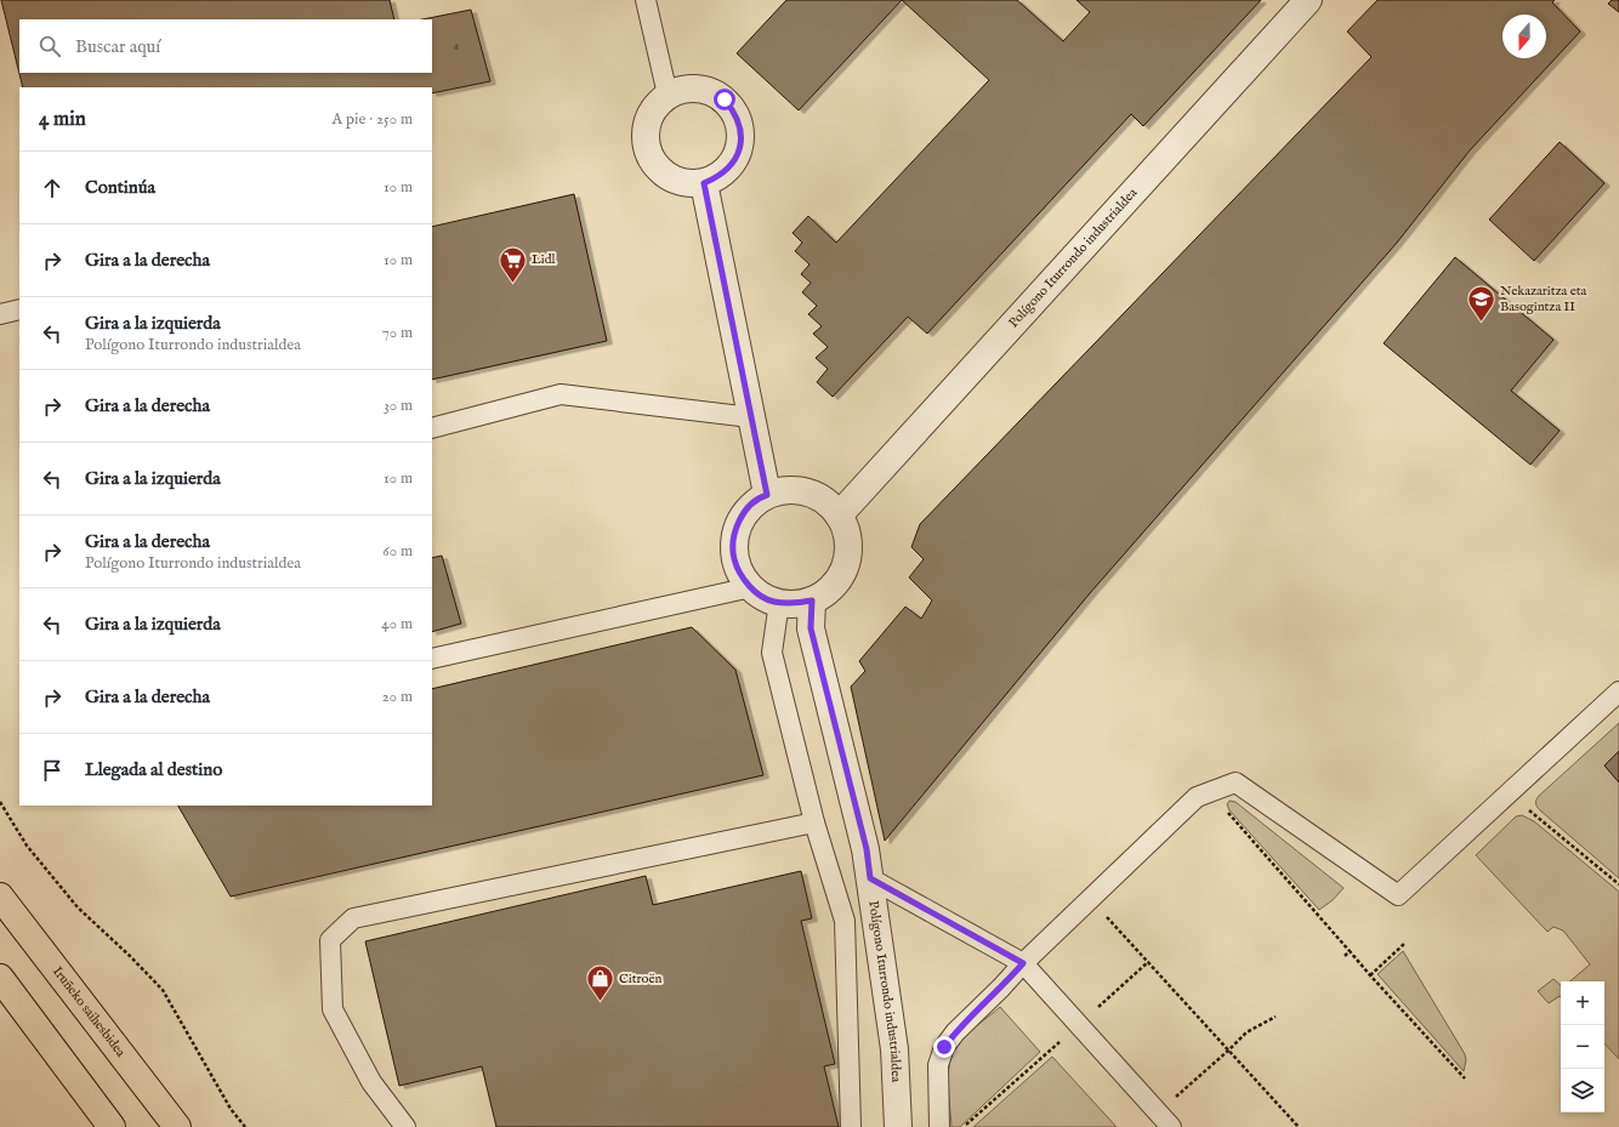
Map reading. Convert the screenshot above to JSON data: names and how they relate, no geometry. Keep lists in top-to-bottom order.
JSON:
{
  "streets": {
    "highway": ["Iruñeko saihesbidea"],
    "street": ["Polígono Iturrondo industrialdea"]
  },
  "places": {
    "supermarket": ["Lidl"],
    "school or university": ["Nekazaritza eta Basogintza II"],
    "shop": ["Citroën"]
  },
  "house_numbers": ["6"],
  "north": "bottom",
  "page": {
    "search": "Buscar aquí",
    "heading": ["4 min", "A pie · 250 m"],
    "list": [
      ["Continúa", "10 m"],
      ["Gira a la derecha", "10 m"],
      ["Gira a la izquierda", "Polígono Iturrondo industrialdea", "70 m"],
      ["Gira a la derecha", "30 m"],
      ["Gira a la izquierda", "10 m"],
      ["Gira a la derecha", "Polígono Iturrondo industrialdea", "60 m"],
      ["Gira a la izquierda", "40 m"],
      ["Gira a la derecha", "20 m"],
      "Llegada al destino"
    ],
    "map_buttons": ["+", "−"]
  }
}
